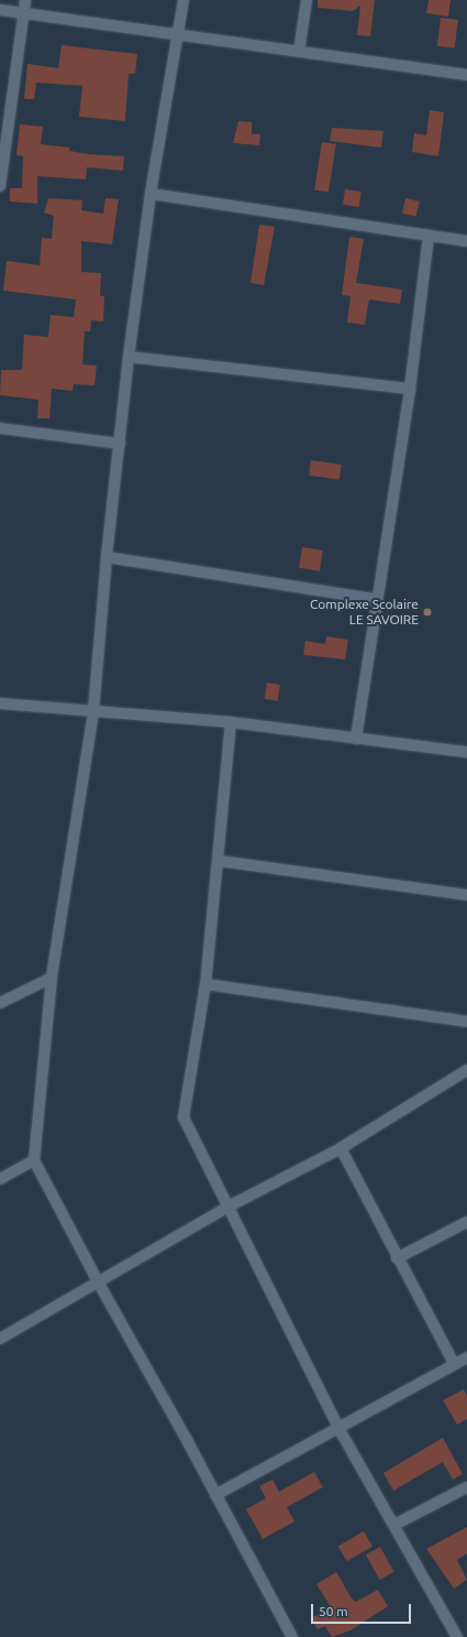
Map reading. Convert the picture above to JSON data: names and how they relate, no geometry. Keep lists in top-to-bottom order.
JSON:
{
  "places": ["Complexe Scolaire LE SAVOIRE"],
  "scale_bar": "50 m"
}
